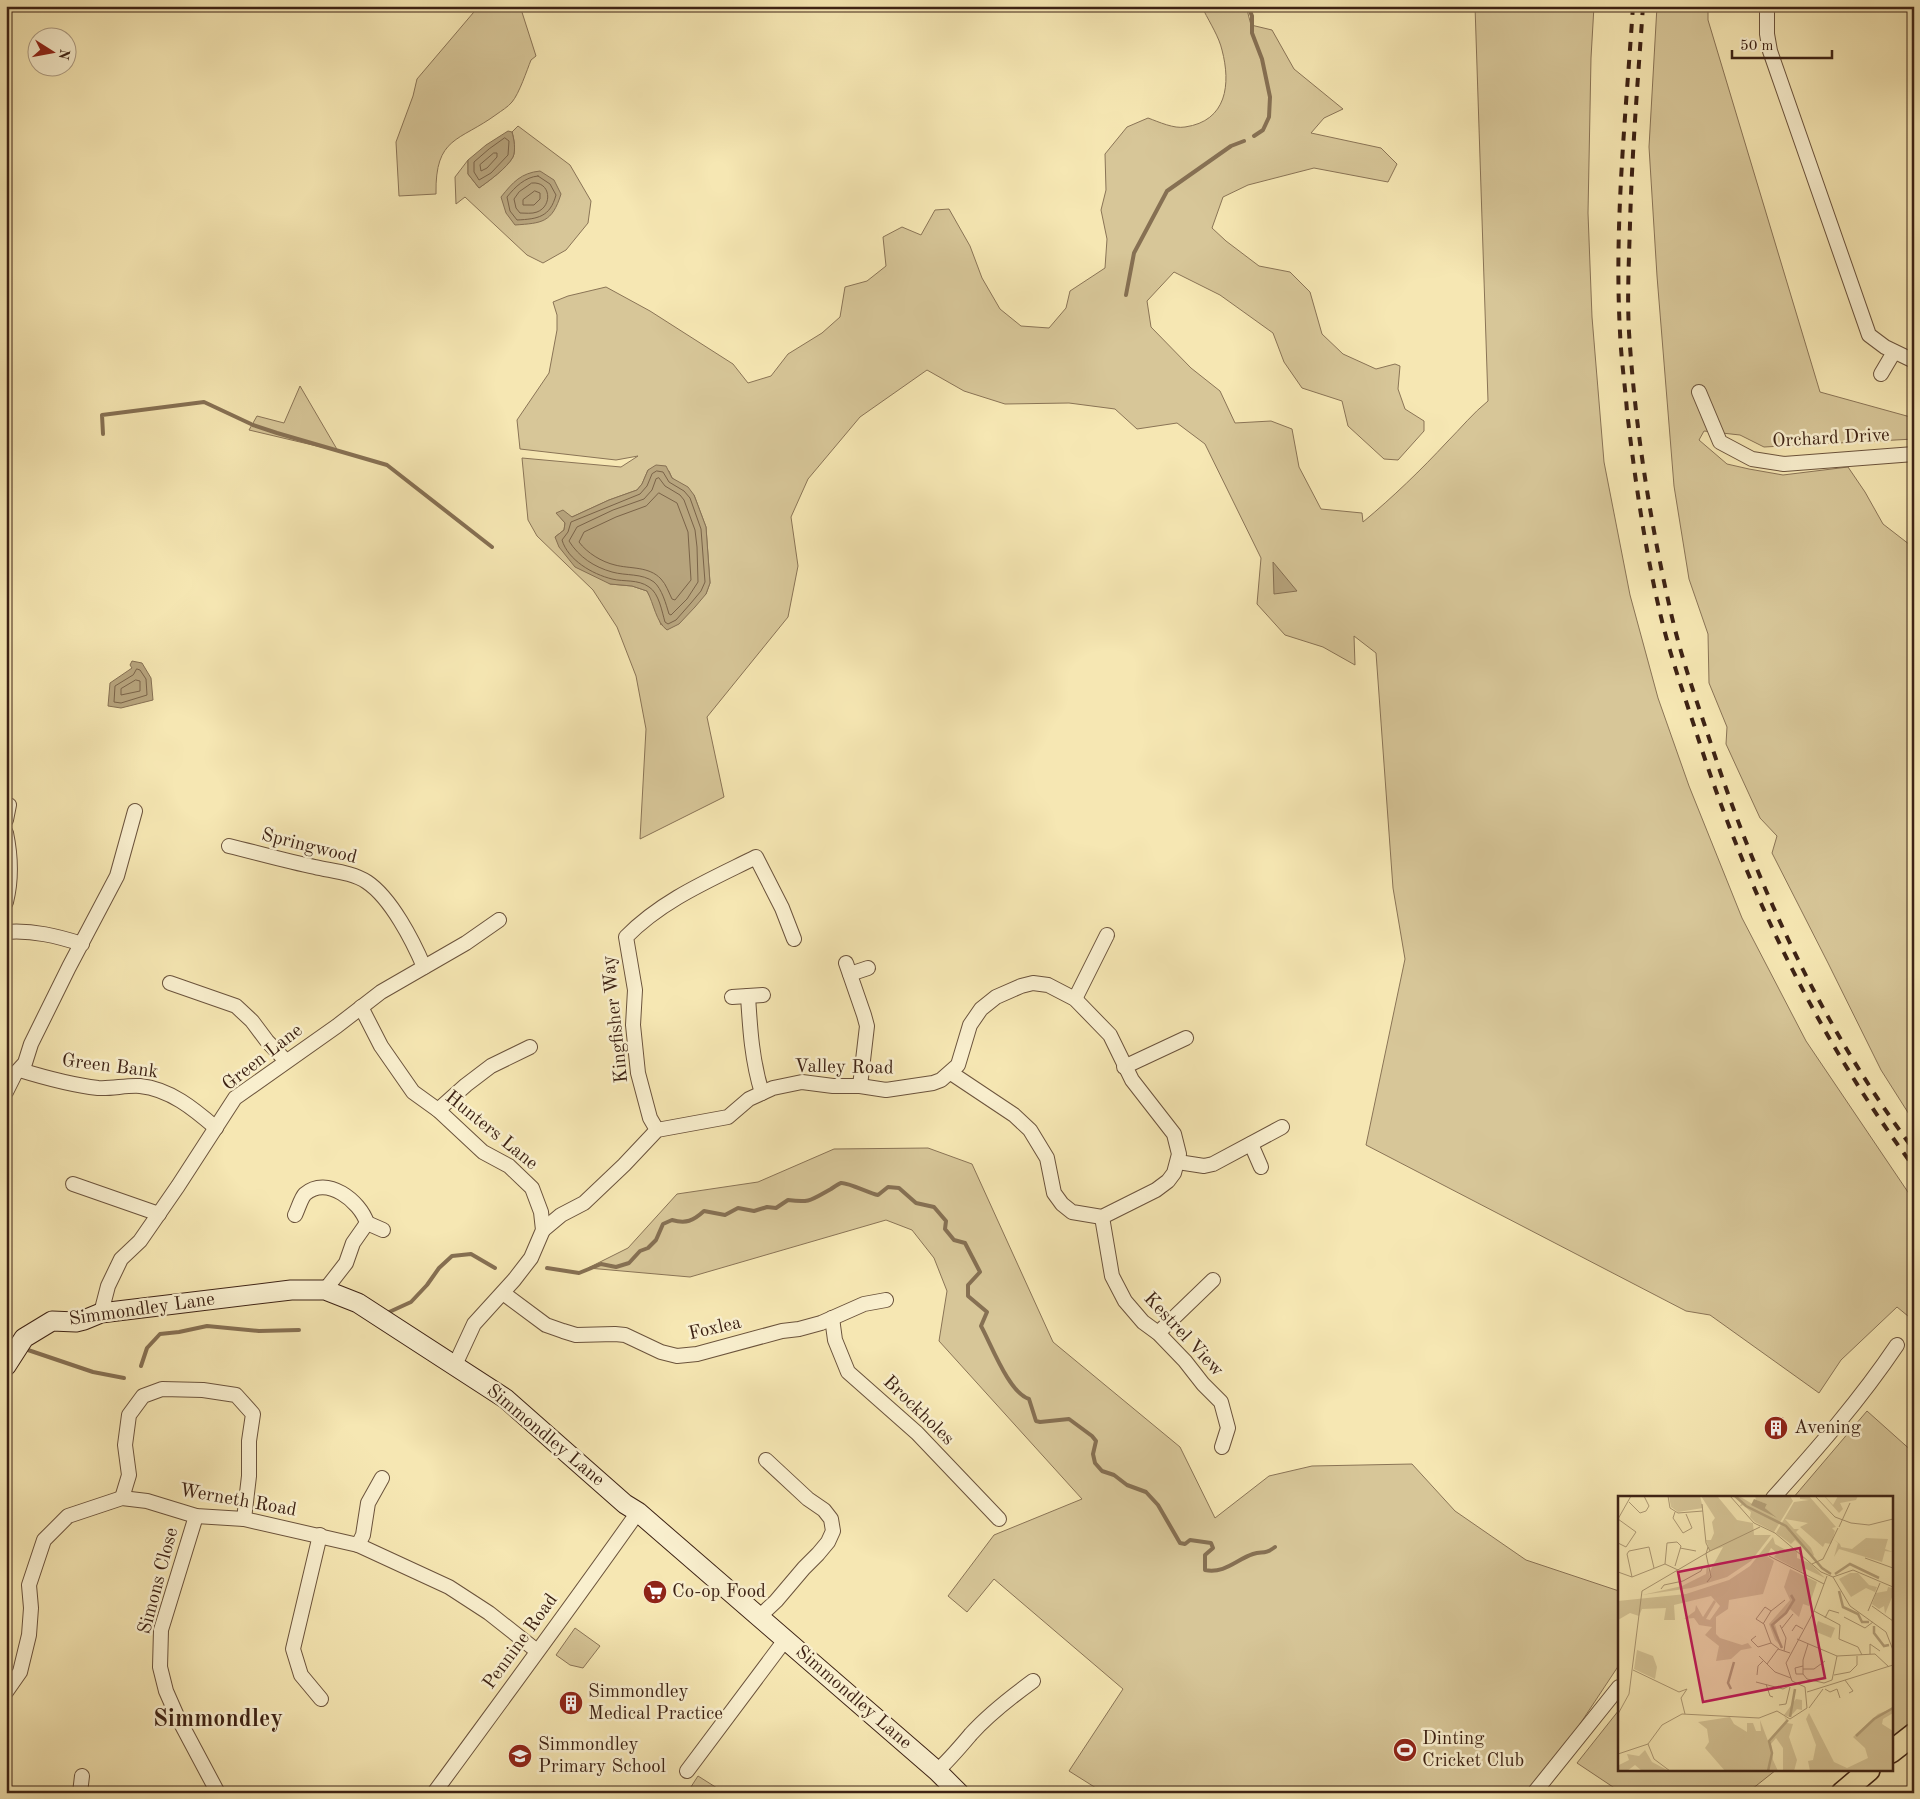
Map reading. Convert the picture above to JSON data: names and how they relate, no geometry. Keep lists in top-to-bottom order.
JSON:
{
  "streets": {
    "street": [
      "Orchard Drive",
      "Springwood",
      "Kingfisher Way",
      "Green Lane",
      "Green Bank",
      "Valley Road",
      "Hunters Lane",
      "Simmondley Lane",
      "Foxlea",
      "Kestrel View",
      "Brockholes",
      "Werneth Road",
      "Simons Close",
      "Pennine Road"
    ]
  },
  "crossings": [
    ["Springwood", "Green Lane"],
    ["Kingfisher Way", "Valley Road"],
    ["Green Lane", "Green Bank"],
    ["Green Lane", "Hunters Lane"],
    ["Green Lane", "Simmondley Lane"],
    ["Simmondley Lane", "Pennine Road"],
    ["Foxlea", "Brockholes"],
    ["Werneth Road", "Simons Close"],
    ["Werneth Road", "Pennine Road"]
  ],
  "districts": ["Simmondley"],
  "places": {
    "building": ["Avening", "Simmondley Medical Practice"],
    "supermarket": ["Co-op Food"],
    "sports": ["Dinting Cricket Club"],
    "school or university": ["Simmondley Primary School"]
  },
  "scale_bar": "50 m",
  "north": "right"
}
